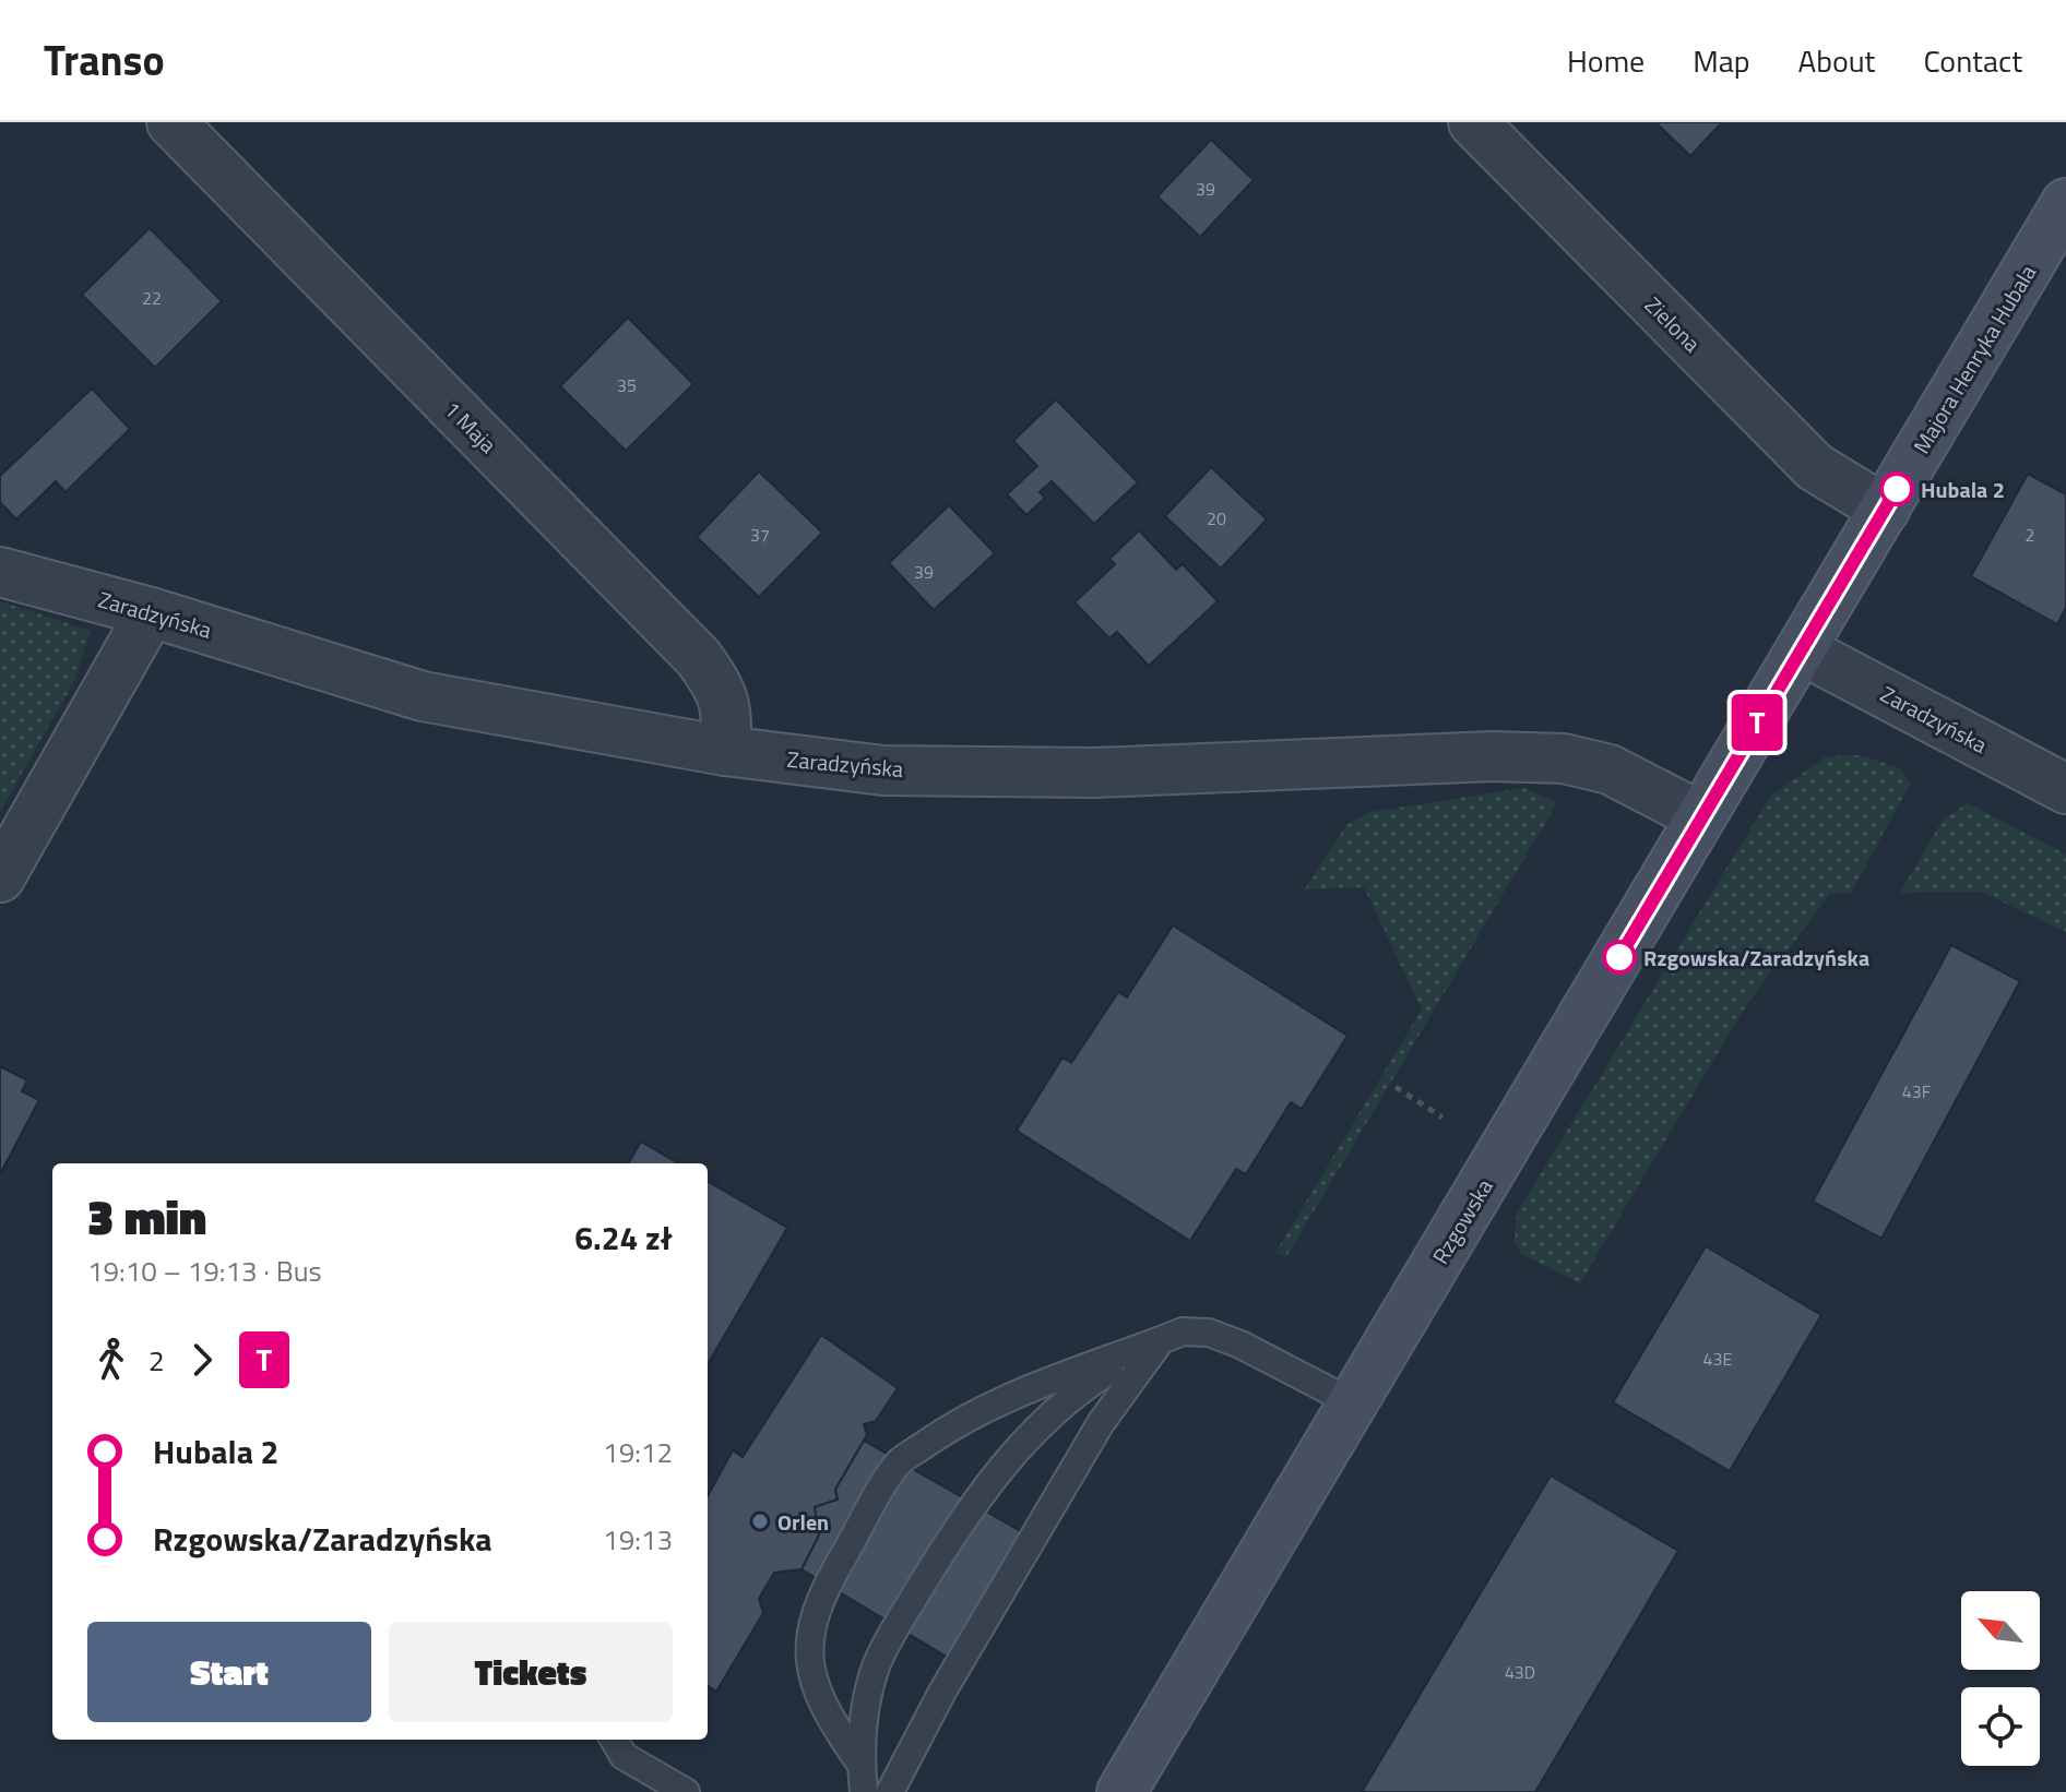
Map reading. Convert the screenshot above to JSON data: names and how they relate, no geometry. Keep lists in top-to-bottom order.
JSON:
{
  "streets": {
    "main road": ["Majora Henryka Hubala", "Rzgowska"],
    "street": ["Zielona", "1 Maja", "Zaradzyńska"]
  },
  "crossings": [
    ["Zielona", "Majora Henryka Hubala"],
    ["Majora Henryka Hubala", "Zaradzyńska"],
    ["Majora Henryka Hubala", "Rzgowska"],
    ["1 Maja", "Zaradzyńska"],
    ["Zaradzyńska", "Rzgowska"]
  ],
  "places": ["Hubala 2", "Rzgowska/Zaradzyńska", "Orlen"],
  "lines": ["bus line T"],
  "house_numbers": [
    "39",
    "22",
    "35",
    "20",
    "37",
    "2",
    "39",
    "43F",
    "43E",
    "43D"
  ],
  "north": "top left",
  "page": {
    "header": "Transo",
    "nav": [
      "Home",
      "Map",
      "About",
      "Contact"
    ],
    "on_map": "T",
    "heading": ["3 min", "19:10 – 19:13 · Bus", "6.24 zł"],
    "legs": ["2", "T"],
    "list": [
      {
        "name": "Hubala 2",
        "value": "19:12"
      },
      {
        "name": "Rzgowska/Zaradzyńska",
        "value": "19:13"
      }
    ],
    "buttons": ["Start", "Tickets"]
  }
}
